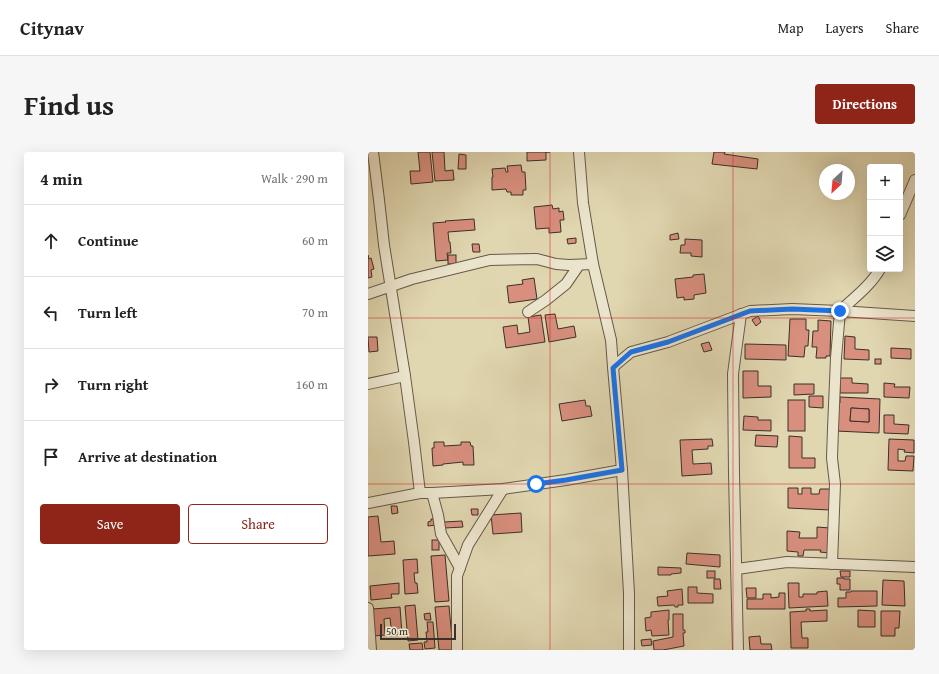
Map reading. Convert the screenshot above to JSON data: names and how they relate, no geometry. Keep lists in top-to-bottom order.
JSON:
{
  "scale_bar": "50 m",
  "north": "bottom left",
  "page": {
    "header": "Citynav",
    "nav": ["Map", "Layers", "Share"],
    "title": "Find us",
    "buttons": [
      "Directions",
      ["Save", "Share"]
    ],
    "heading": ["4 min", "Walk · 290 m"],
    "map_buttons": ["+", "−"],
    "list": [
      ["Continue", "60 m"],
      ["Turn left", "70 m"],
      ["Turn right", "160 m"],
      "Arrive at destination"
    ],
    "scale": "50 m"
  }
}
